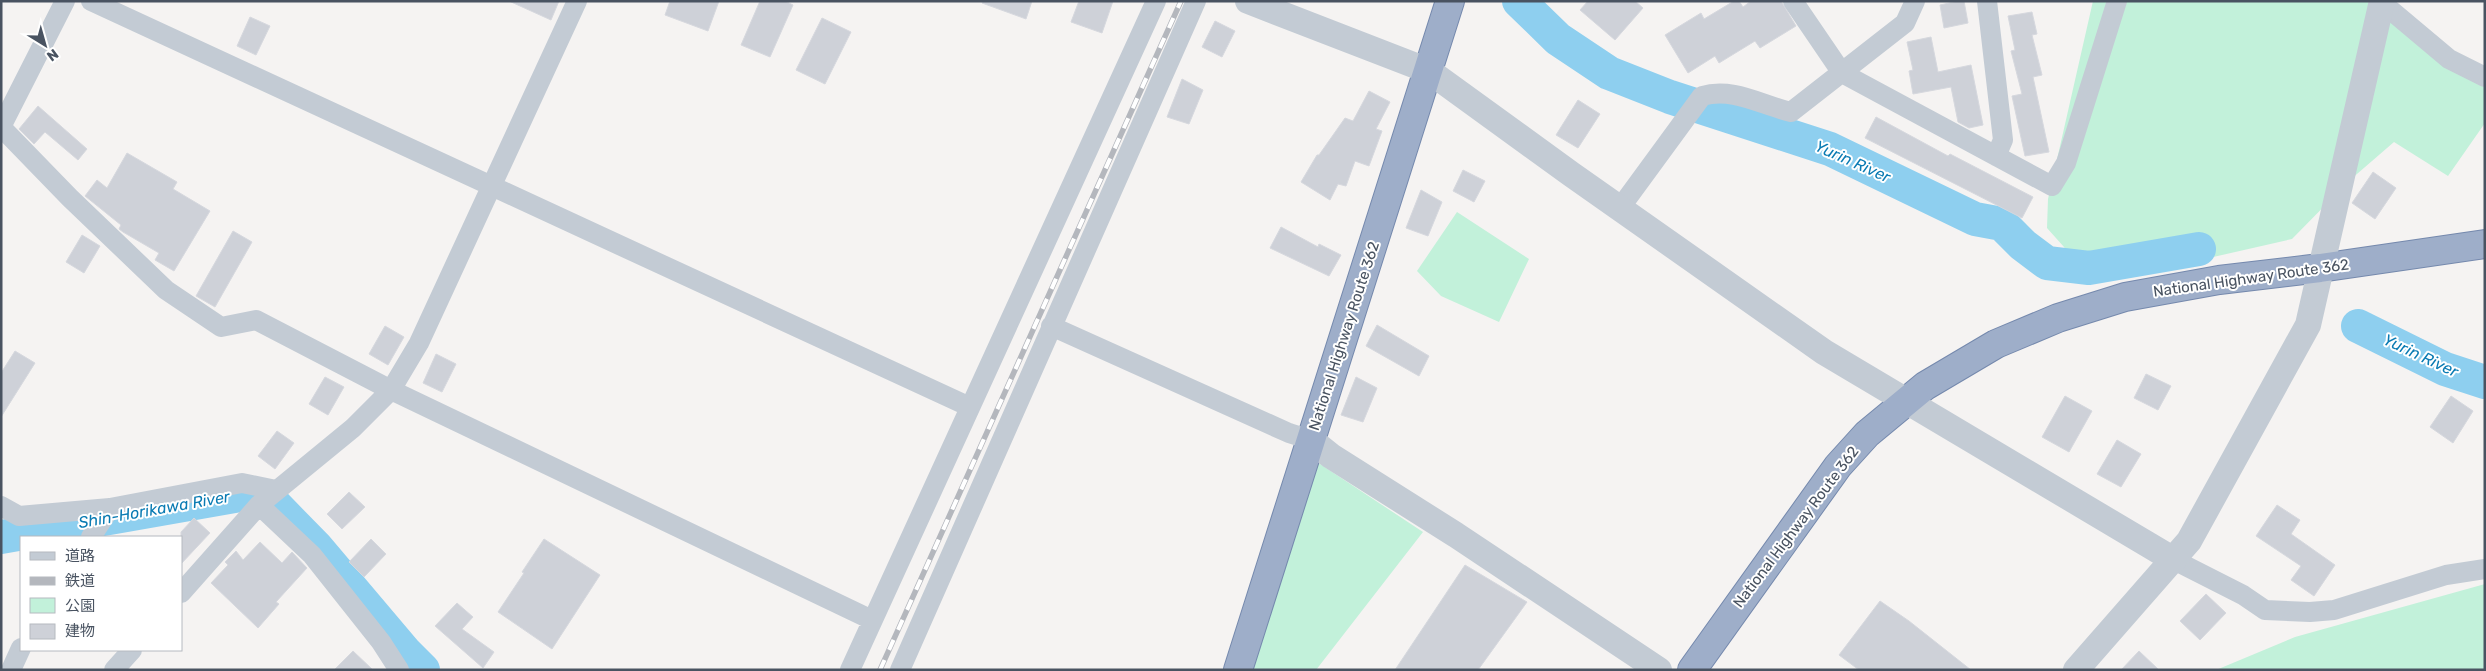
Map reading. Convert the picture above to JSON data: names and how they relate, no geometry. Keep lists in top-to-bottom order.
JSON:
{
  "streets": {
    "highway": ["National Highway Route 362"]
  },
  "water": ["Yurin River", "Shin-Horikawa River"],
  "legend": [
    "道路",
    "鉄道",
    "公園",
    "建物"
  ],
  "north": "bottom right"
}
